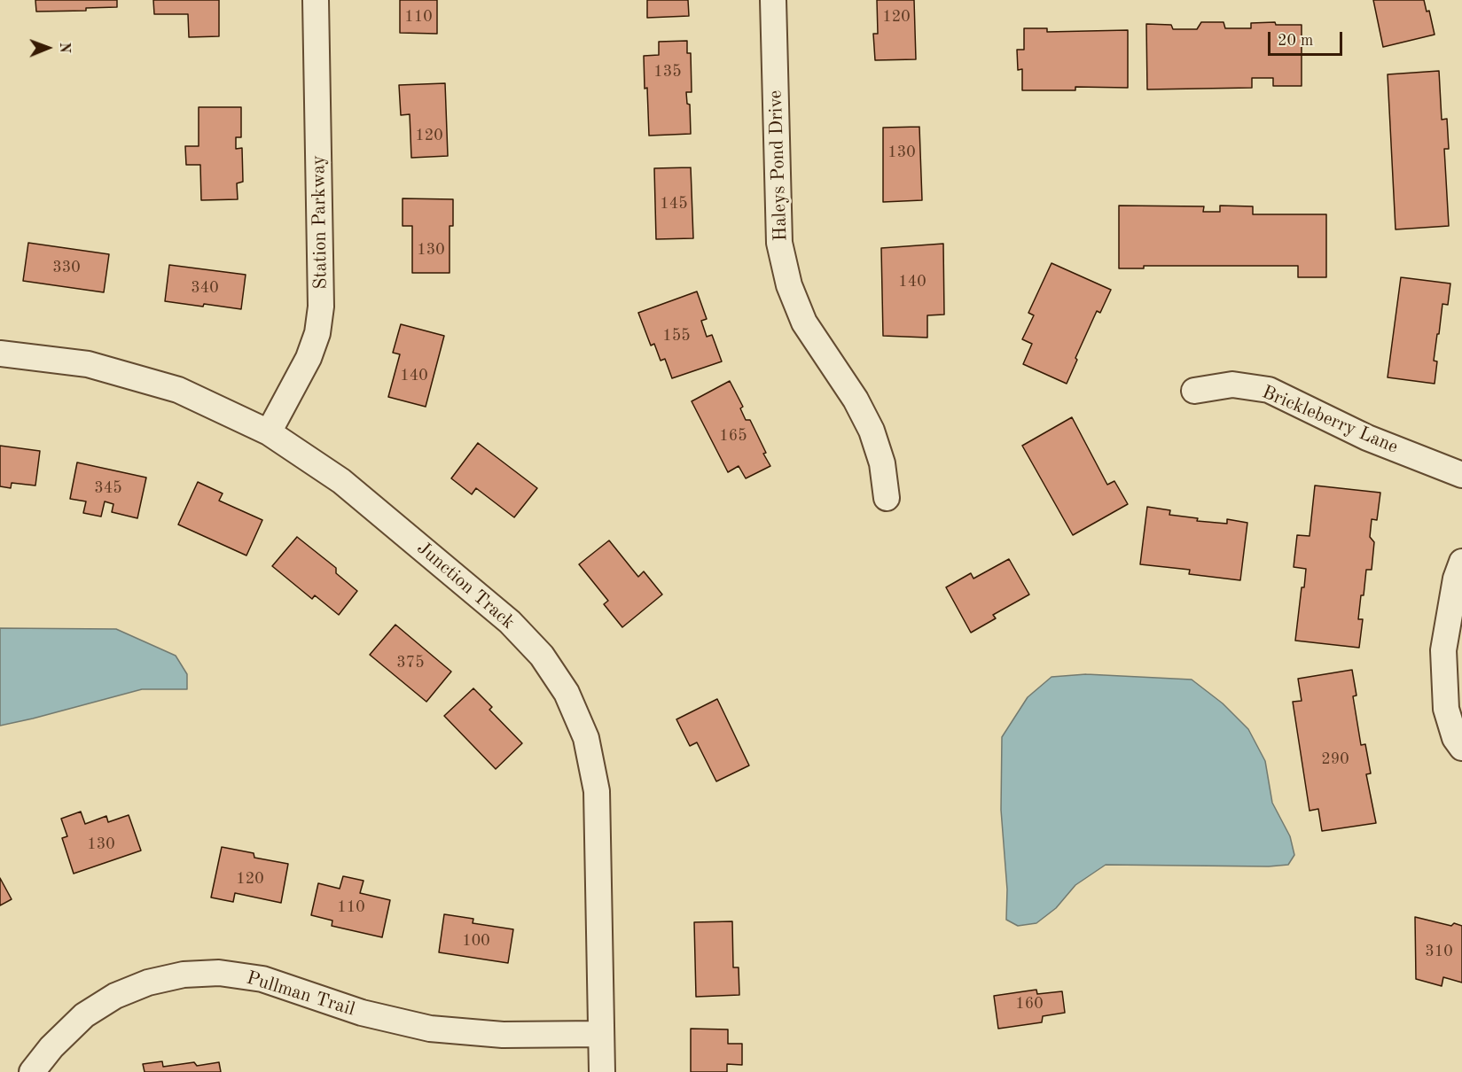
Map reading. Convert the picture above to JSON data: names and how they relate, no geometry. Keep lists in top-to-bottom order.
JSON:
{
  "streets": {
    "street": [
      "Haleys Pond Drive",
      "Station Parkway",
      "Brickleberry Lane",
      "Junction Track",
      "Pullman Trail"
    ]
  },
  "crossings": [
    ["Station Parkway", "Junction Track"],
    ["Junction Track", "Pullman Trail"]
  ],
  "house_numbers": [
    "110",
    "120",
    "135",
    "120",
    "130",
    "145",
    "130",
    "330",
    "140",
    "340",
    "155",
    "140",
    "165",
    "345",
    "375",
    "290",
    "130",
    "120",
    "110",
    "100",
    "310",
    "160"
  ],
  "scale_bar": "20 m",
  "north": "right"
}
